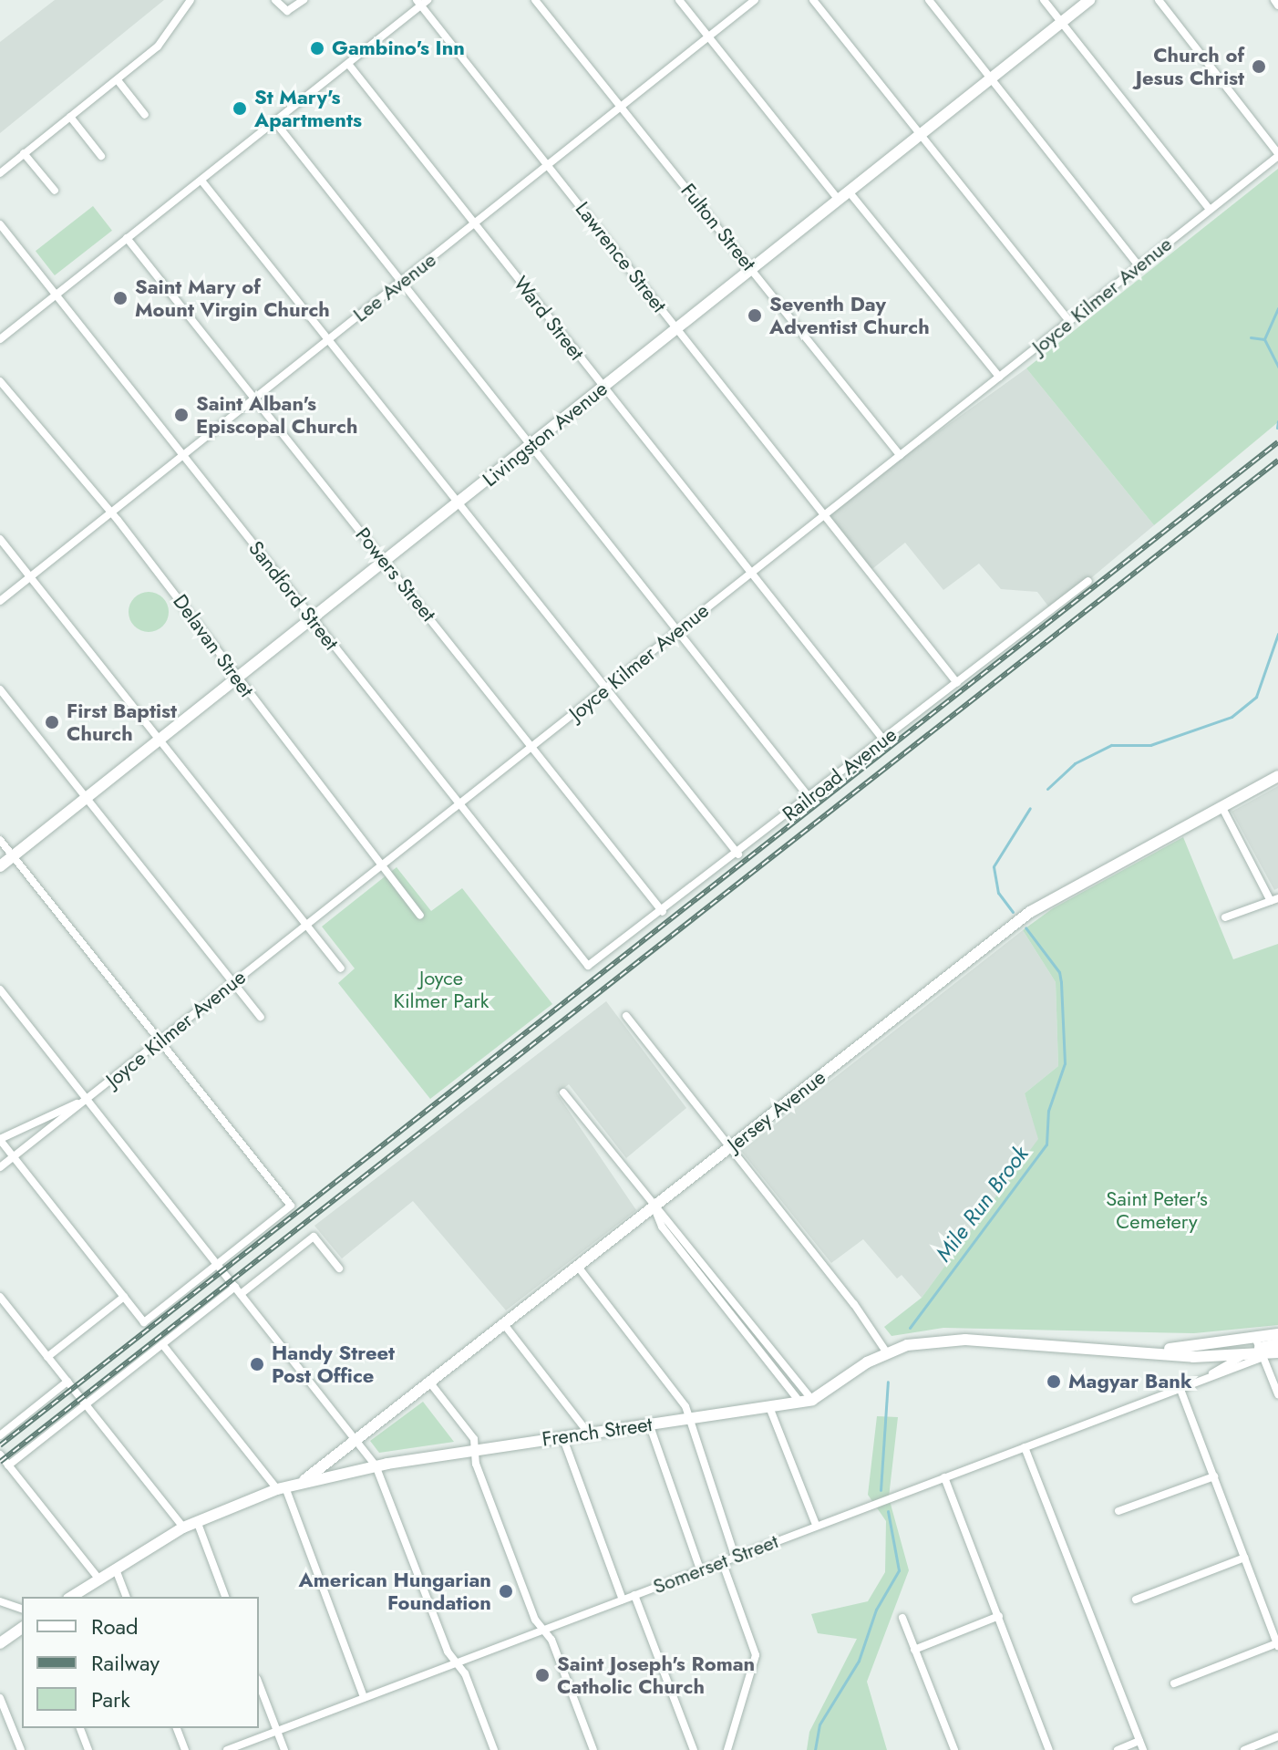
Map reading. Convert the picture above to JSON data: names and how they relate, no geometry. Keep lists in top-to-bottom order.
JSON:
{
  "streets": {
    "main road": [
      "Livingston Avenue",
      "Jersey Avenue",
      "French Street",
      "Somerset Street"
    ],
    "street": [
      "Fulton Street",
      "Lawrence Street",
      "Lee Avenue",
      "Joyce Kilmer Avenue",
      "Ward Street",
      "Powers Street",
      "Sandford Street",
      "Delavan Street",
      "Railroad Avenue"
    ]
  },
  "crossings": [
    ["Fulton Street", "Lee Avenue"],
    ["Fulton Street", "Joyce Kilmer Avenue"],
    ["Fulton Street", "Livingston Avenue"],
    ["Lawrence Street", "Lee Avenue"],
    ["Lawrence Street", "Joyce Kilmer Avenue"],
    ["Lawrence Street", "Livingston Avenue"],
    ["Lawrence Street", "Railroad Avenue"],
    ["Lee Avenue", "Ward Street"],
    ["Lee Avenue", "Powers Street"],
    ["Lee Avenue", "Sandford Street"],
    ["Lee Avenue", "Delavan Street"],
    ["Joyce Kilmer Avenue", "Ward Street"],
    ["Joyce Kilmer Avenue", "Powers Street"],
    ["Joyce Kilmer Avenue", "Sandford Street"],
    ["Joyce Kilmer Avenue", "Delavan Street"],
    ["Ward Street", "Livingston Avenue"],
    ["Ward Street", "Railroad Avenue"],
    ["Livingston Avenue", "Powers Street"],
    ["Livingston Avenue", "Sandford Street"],
    ["Livingston Avenue", "Delavan Street"],
    ["Powers Street", "Railroad Avenue"],
    ["Sandford Street", "Railroad Avenue"],
    ["Jersey Avenue", "French Street"],
    ["French Street", "Somerset Street"]
  ],
  "water": ["Mile Run Brook"],
  "parks": ["Joyce Kilmer Park", "Saint Peter's Cemetery"],
  "places": [
    "Gambino's Inn",
    "Church of Jesus Christ",
    "St Mary's Apartments",
    "Saint Mary of Mount Virgin Church",
    "Seventh Day Adventist Church",
    "Saint Alban's Episcopal Church",
    "First Baptist Church",
    "Handy Street Post Office",
    "Magyar Bank",
    "American Hungarian Foundation",
    "Saint Joseph's Roman Catholic Church"
  ],
  "legend": ["Road", "Railway", "Park"]
}
